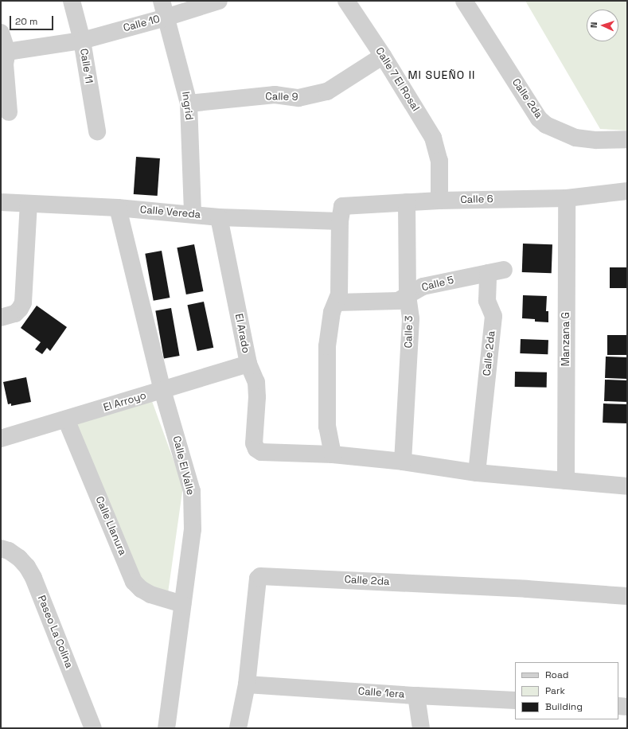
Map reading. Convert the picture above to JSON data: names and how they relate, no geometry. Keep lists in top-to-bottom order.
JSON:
{
  "streets": {
    "street": [
      "Calle 10",
      "Calle 11",
      "Calle 7 El Rosal",
      "Calle 9",
      "Calle 2da",
      "Ingrid",
      "Calle 6",
      "Calle Vereda",
      "Calle 5",
      "Calle 3",
      "El Arado",
      "Manzana G",
      "El Arroyo",
      "Calle El Valle",
      "Calle Llanura",
      "Paseo La Colina",
      "Calle 1era"
    ]
  },
  "crossings": [
    ["Calle 10", "Calle 11"],
    ["Calle 10", "Ingrid"],
    ["Calle 7 El Rosal", "Calle 9"],
    ["Calle 7 El Rosal", "Calle 6"],
    ["Calle 9", "Ingrid"],
    ["Calle 2da", "Calle 5"],
    ["Calle 2da", "Calle 1era"],
    ["Ingrid", "Calle Vereda"],
    ["Calle 6", "Calle Vereda"],
    ["Calle 6", "Calle 3"],
    ["Calle 6", "Manzana G"],
    ["Calle Vereda", "El Arado"],
    ["Calle Vereda", "Calle El Valle"],
    ["Calle 5", "Calle 3"],
    ["El Arado", "El Arroyo"],
    ["El Arroyo", "Calle El Valle"],
    ["El Arroyo", "Calle Llanura"],
    ["Calle El Valle", "Calle Llanura"]
  ],
  "districts": ["MI SUEÑO II"],
  "legend": ["Road", "Park", "Building"],
  "scale_bar": "20 m",
  "north": "left"
}
